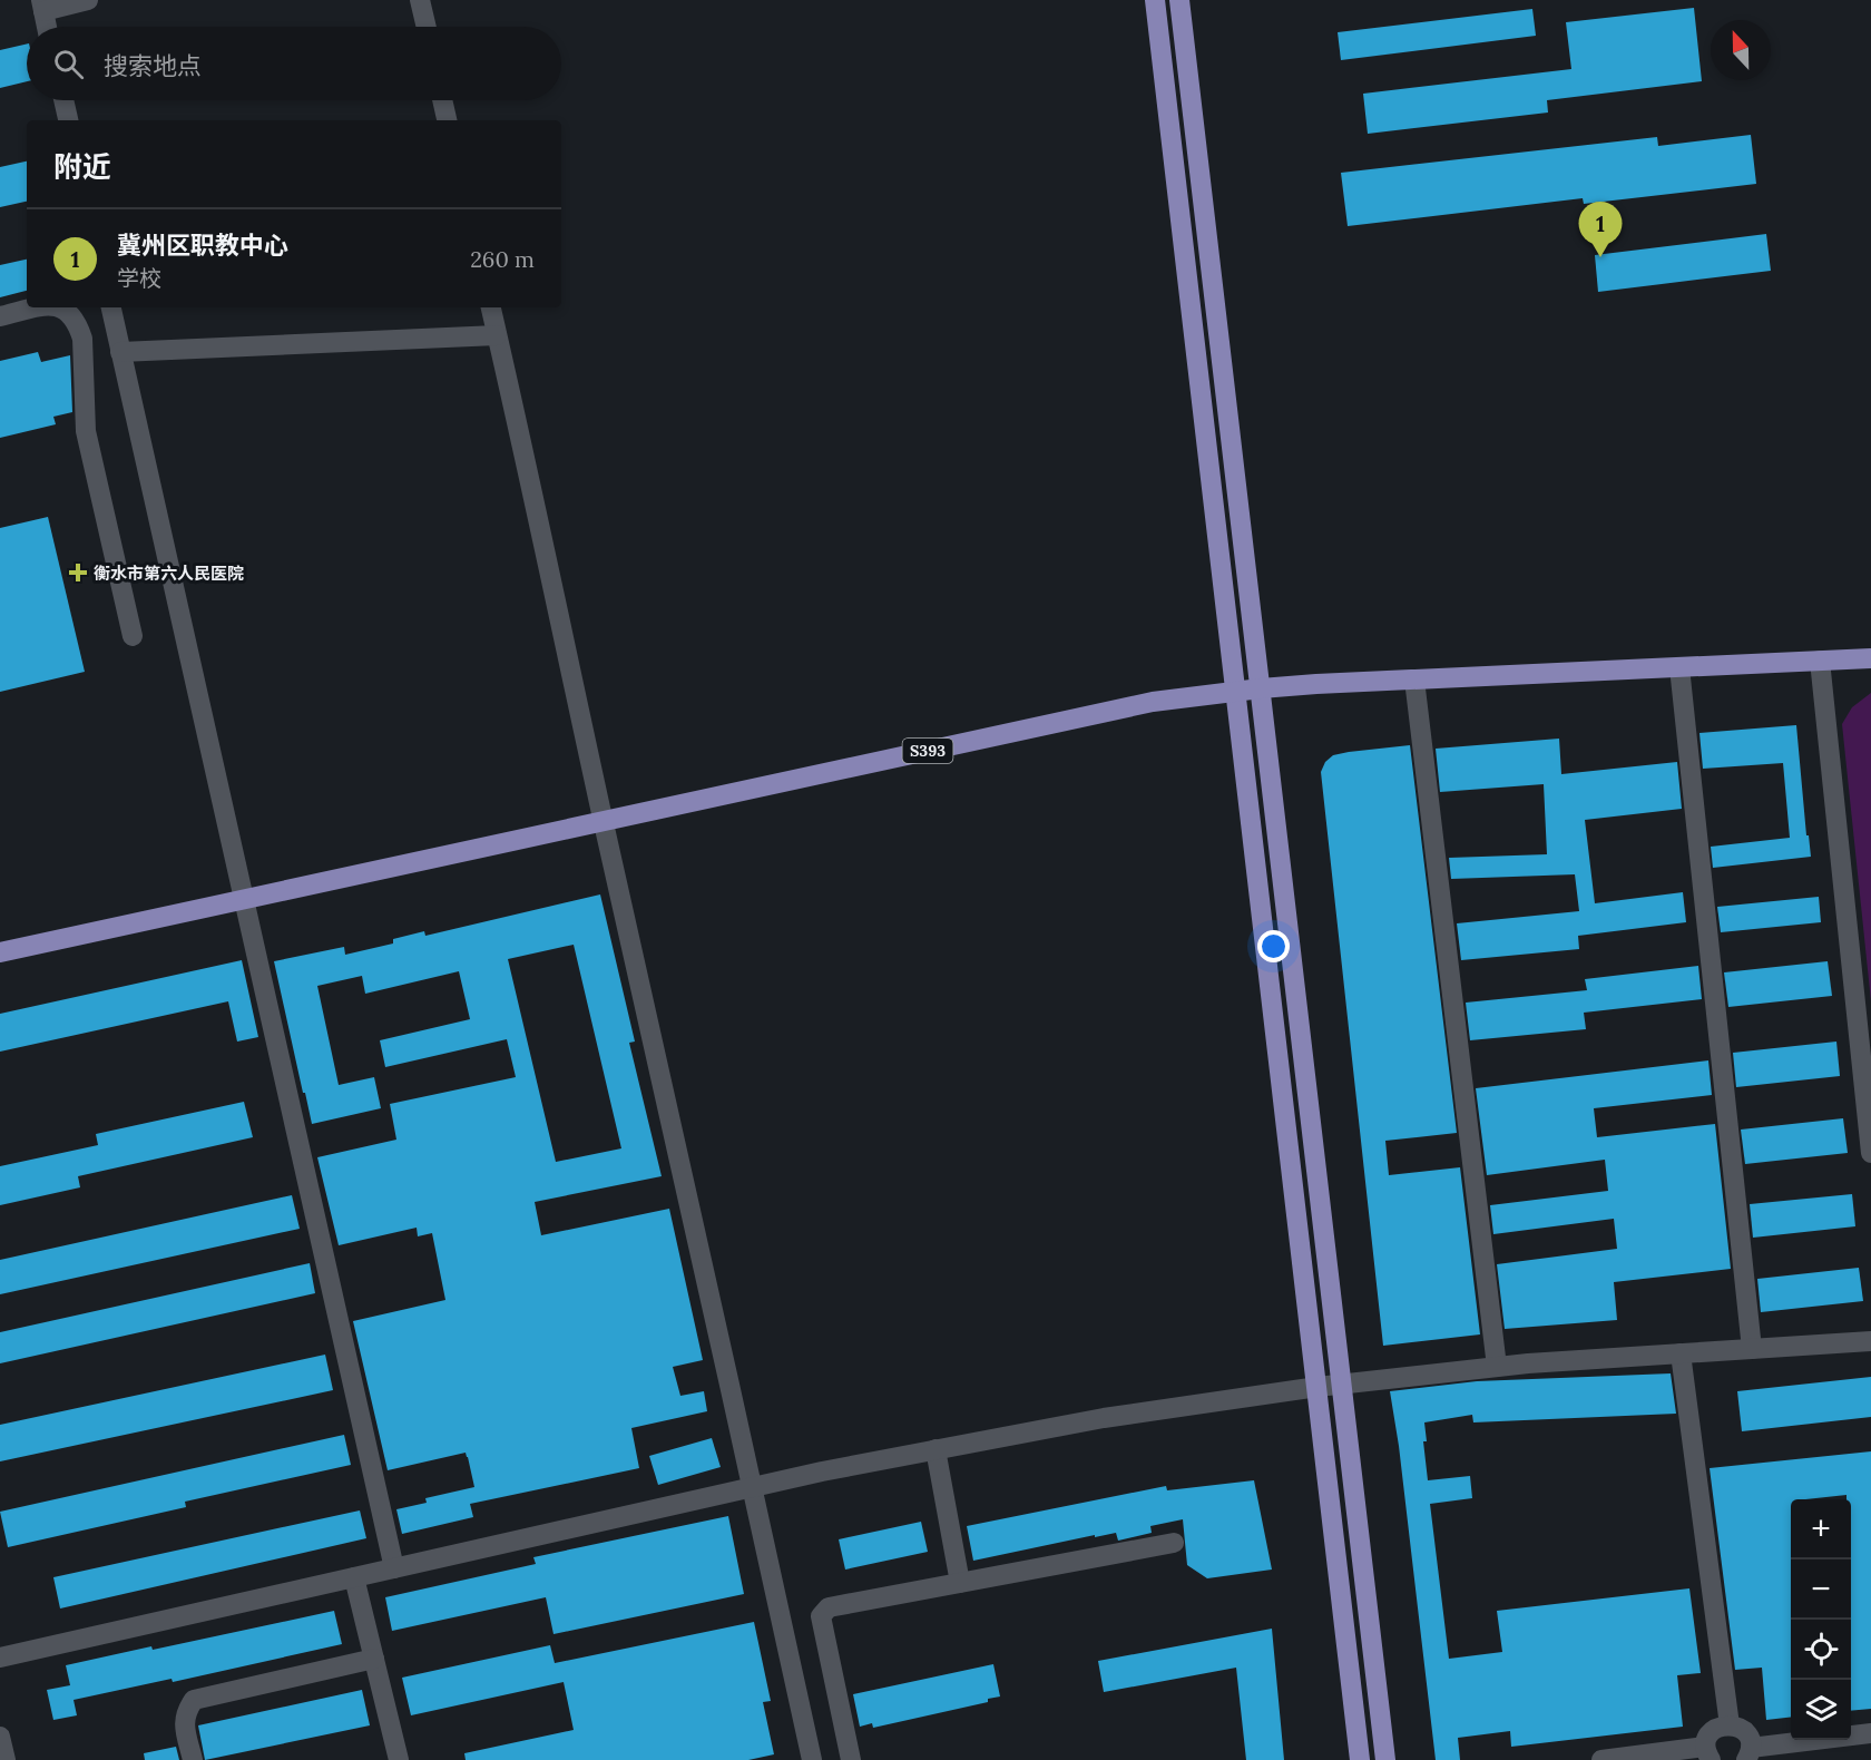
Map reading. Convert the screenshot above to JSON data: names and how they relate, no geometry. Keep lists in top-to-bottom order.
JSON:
{
  "streets": {
    "main road": ["S393"]
  },
  "places": {
    "health": ["衡水市第六人民医院"]
  },
  "north": "top",
  "page": {
    "search": "搜索地点",
    "heading": "附近",
    "pins": "1",
    "list": [
      {
        "mark": "1",
        "name": "冀州区职教中心",
        "note": "学校",
        "value": "260 m"
      }
    ],
    "map_buttons": ["+", "−"]
  }
}
